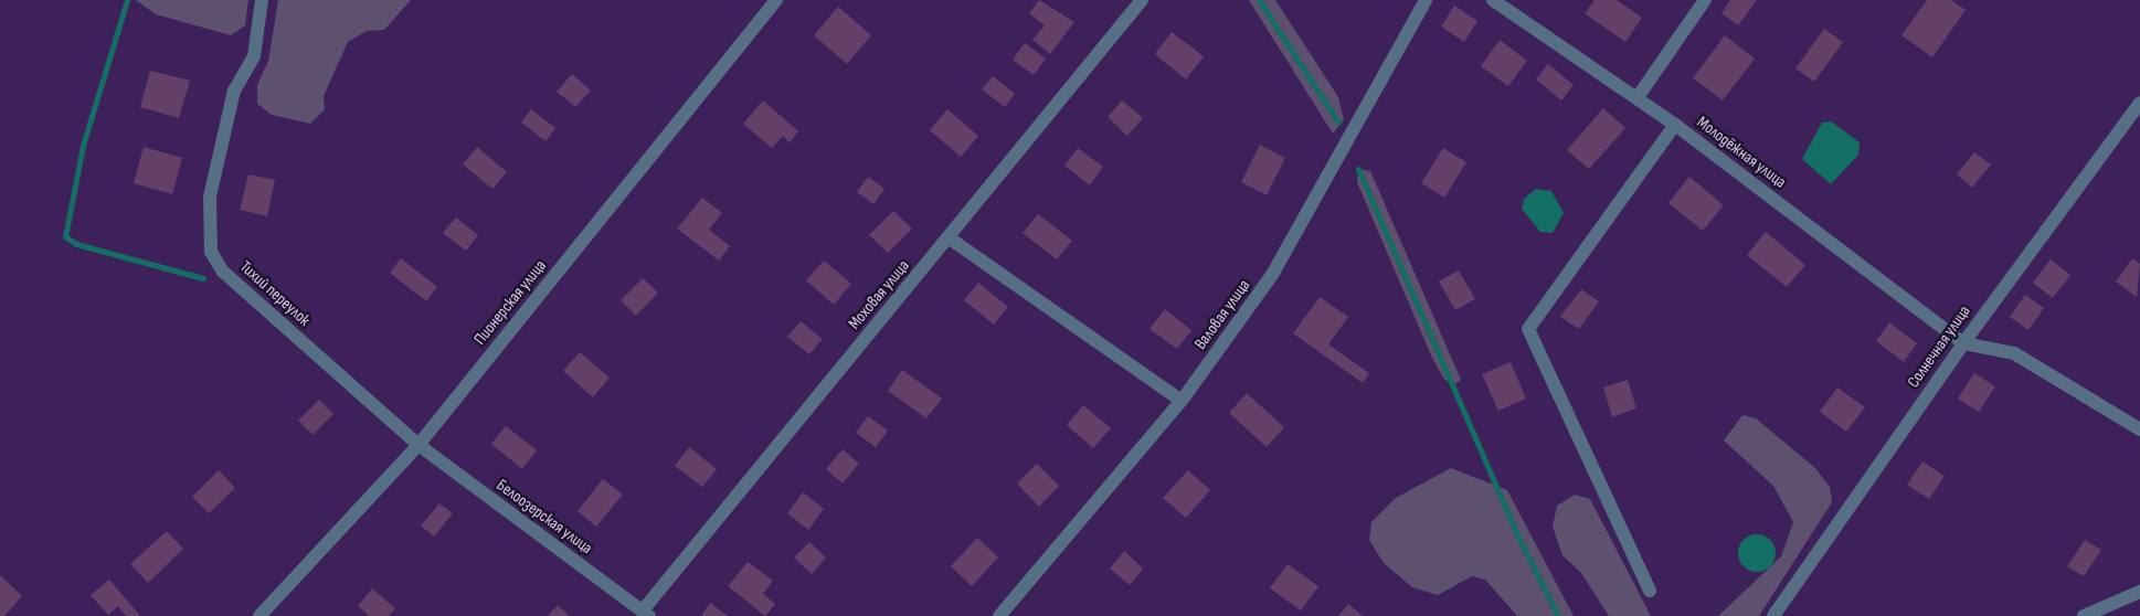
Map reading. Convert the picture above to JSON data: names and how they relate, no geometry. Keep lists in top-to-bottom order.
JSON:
{
  "streets": {
    "street": [
      "Молодёжная улица",
      "Тихий переулок",
      "Моховая улица",
      "Пионерская улица",
      "Валовая улица",
      "Солнечная улица",
      "Белоозерская улица"
    ]
  },
  "crossings": [
    ["Молодёжная улица", "Солнечная улица"],
    ["Тихий переулок", "Пионерская улица"],
    ["Тихий переулок", "Белоозерская улица"],
    ["Моховая улица", "Белоозерская улица"],
    ["Пионерская улица", "Белоозерская улица"]
  ]
}
